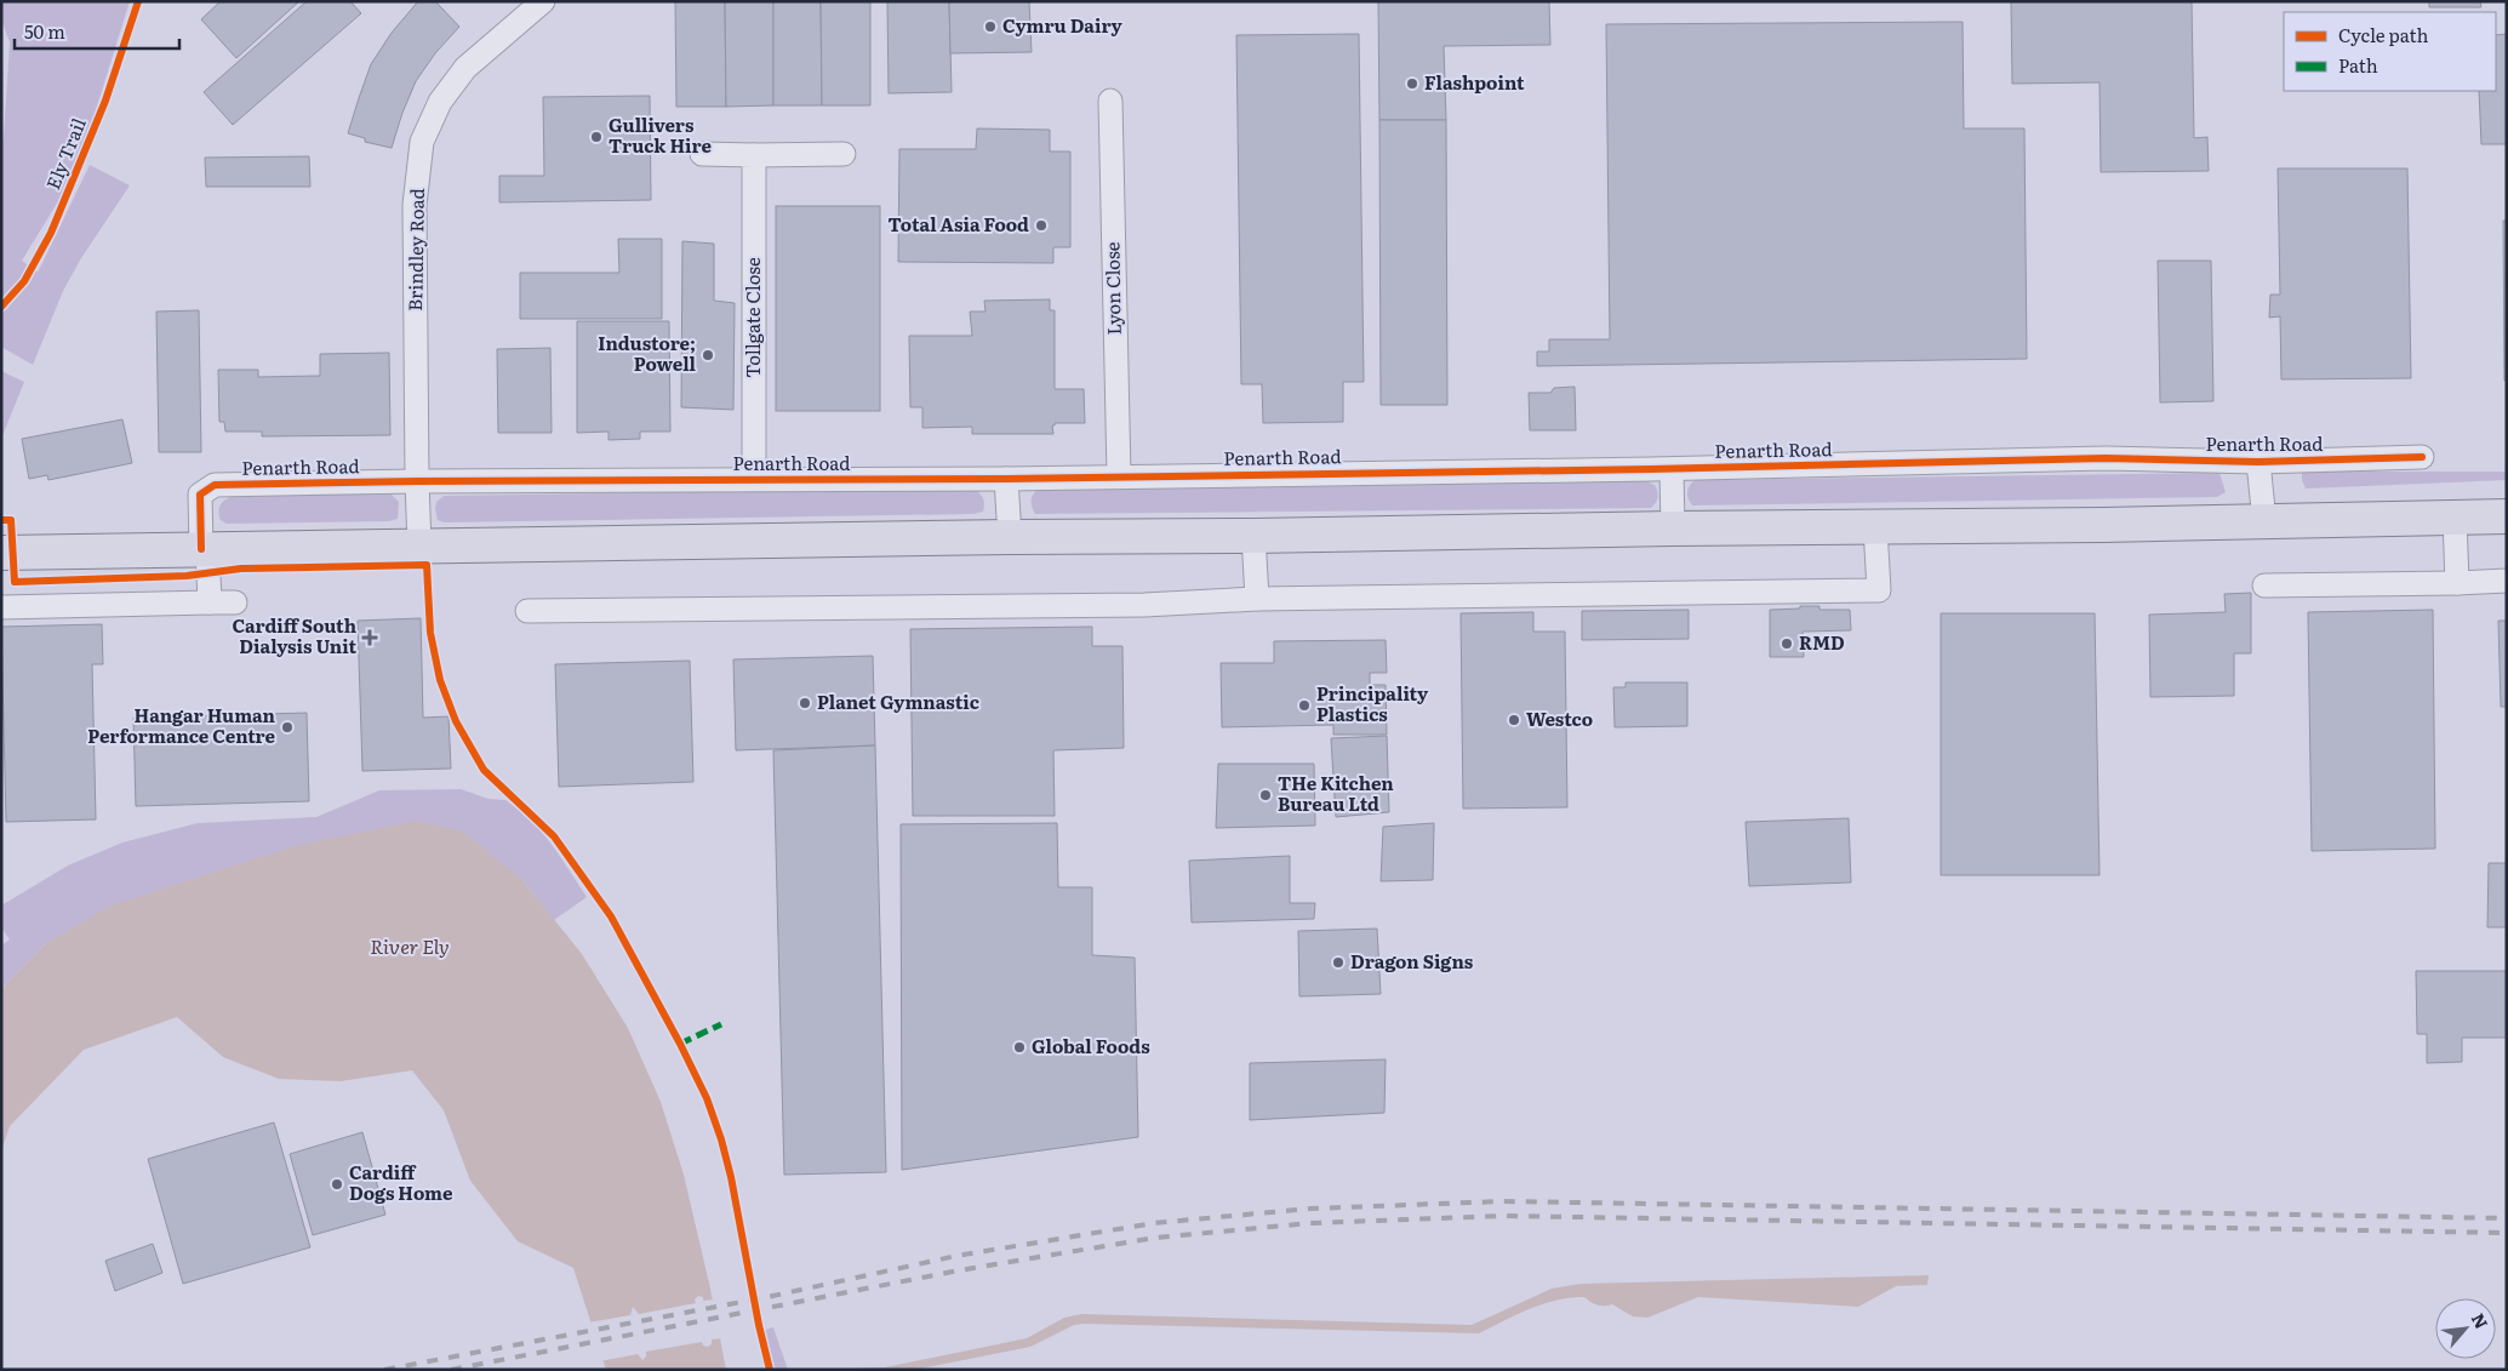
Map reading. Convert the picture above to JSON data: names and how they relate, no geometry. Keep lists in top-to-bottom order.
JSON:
{
  "streets": {
    "street": [
      "Brindley Road",
      "Lyon Close",
      "Tollgate Close",
      "Penarth Road"
    ],
    "cycle path": ["Ely Trail"]
  },
  "crossings": [
    ["Brindley Road", "Penarth Road"],
    ["Lyon Close", "Penarth Road"],
    ["Tollgate Close", "Penarth Road"]
  ],
  "water": ["River Ely"],
  "places": {
    "other": [
      "Cymru Dairy",
      "Flashpoint",
      "Gullivers Truck Hire",
      "Total Asia Food",
      "Industore; Powell",
      "RMD",
      "Planet Gymnastic",
      "Principality Plastics",
      "Westco",
      "Hangar Human Performance Centre",
      "THe Kitchen Bureau Ltd",
      "Dragon Signs",
      "Global Foods",
      "Cardiff Dogs Home"
    ],
    "health": ["Cardiff South Dialysis Unit"]
  },
  "legend": ["Cycle path", "Path"],
  "scale_bar": "50 m",
  "north": "top right"
}
